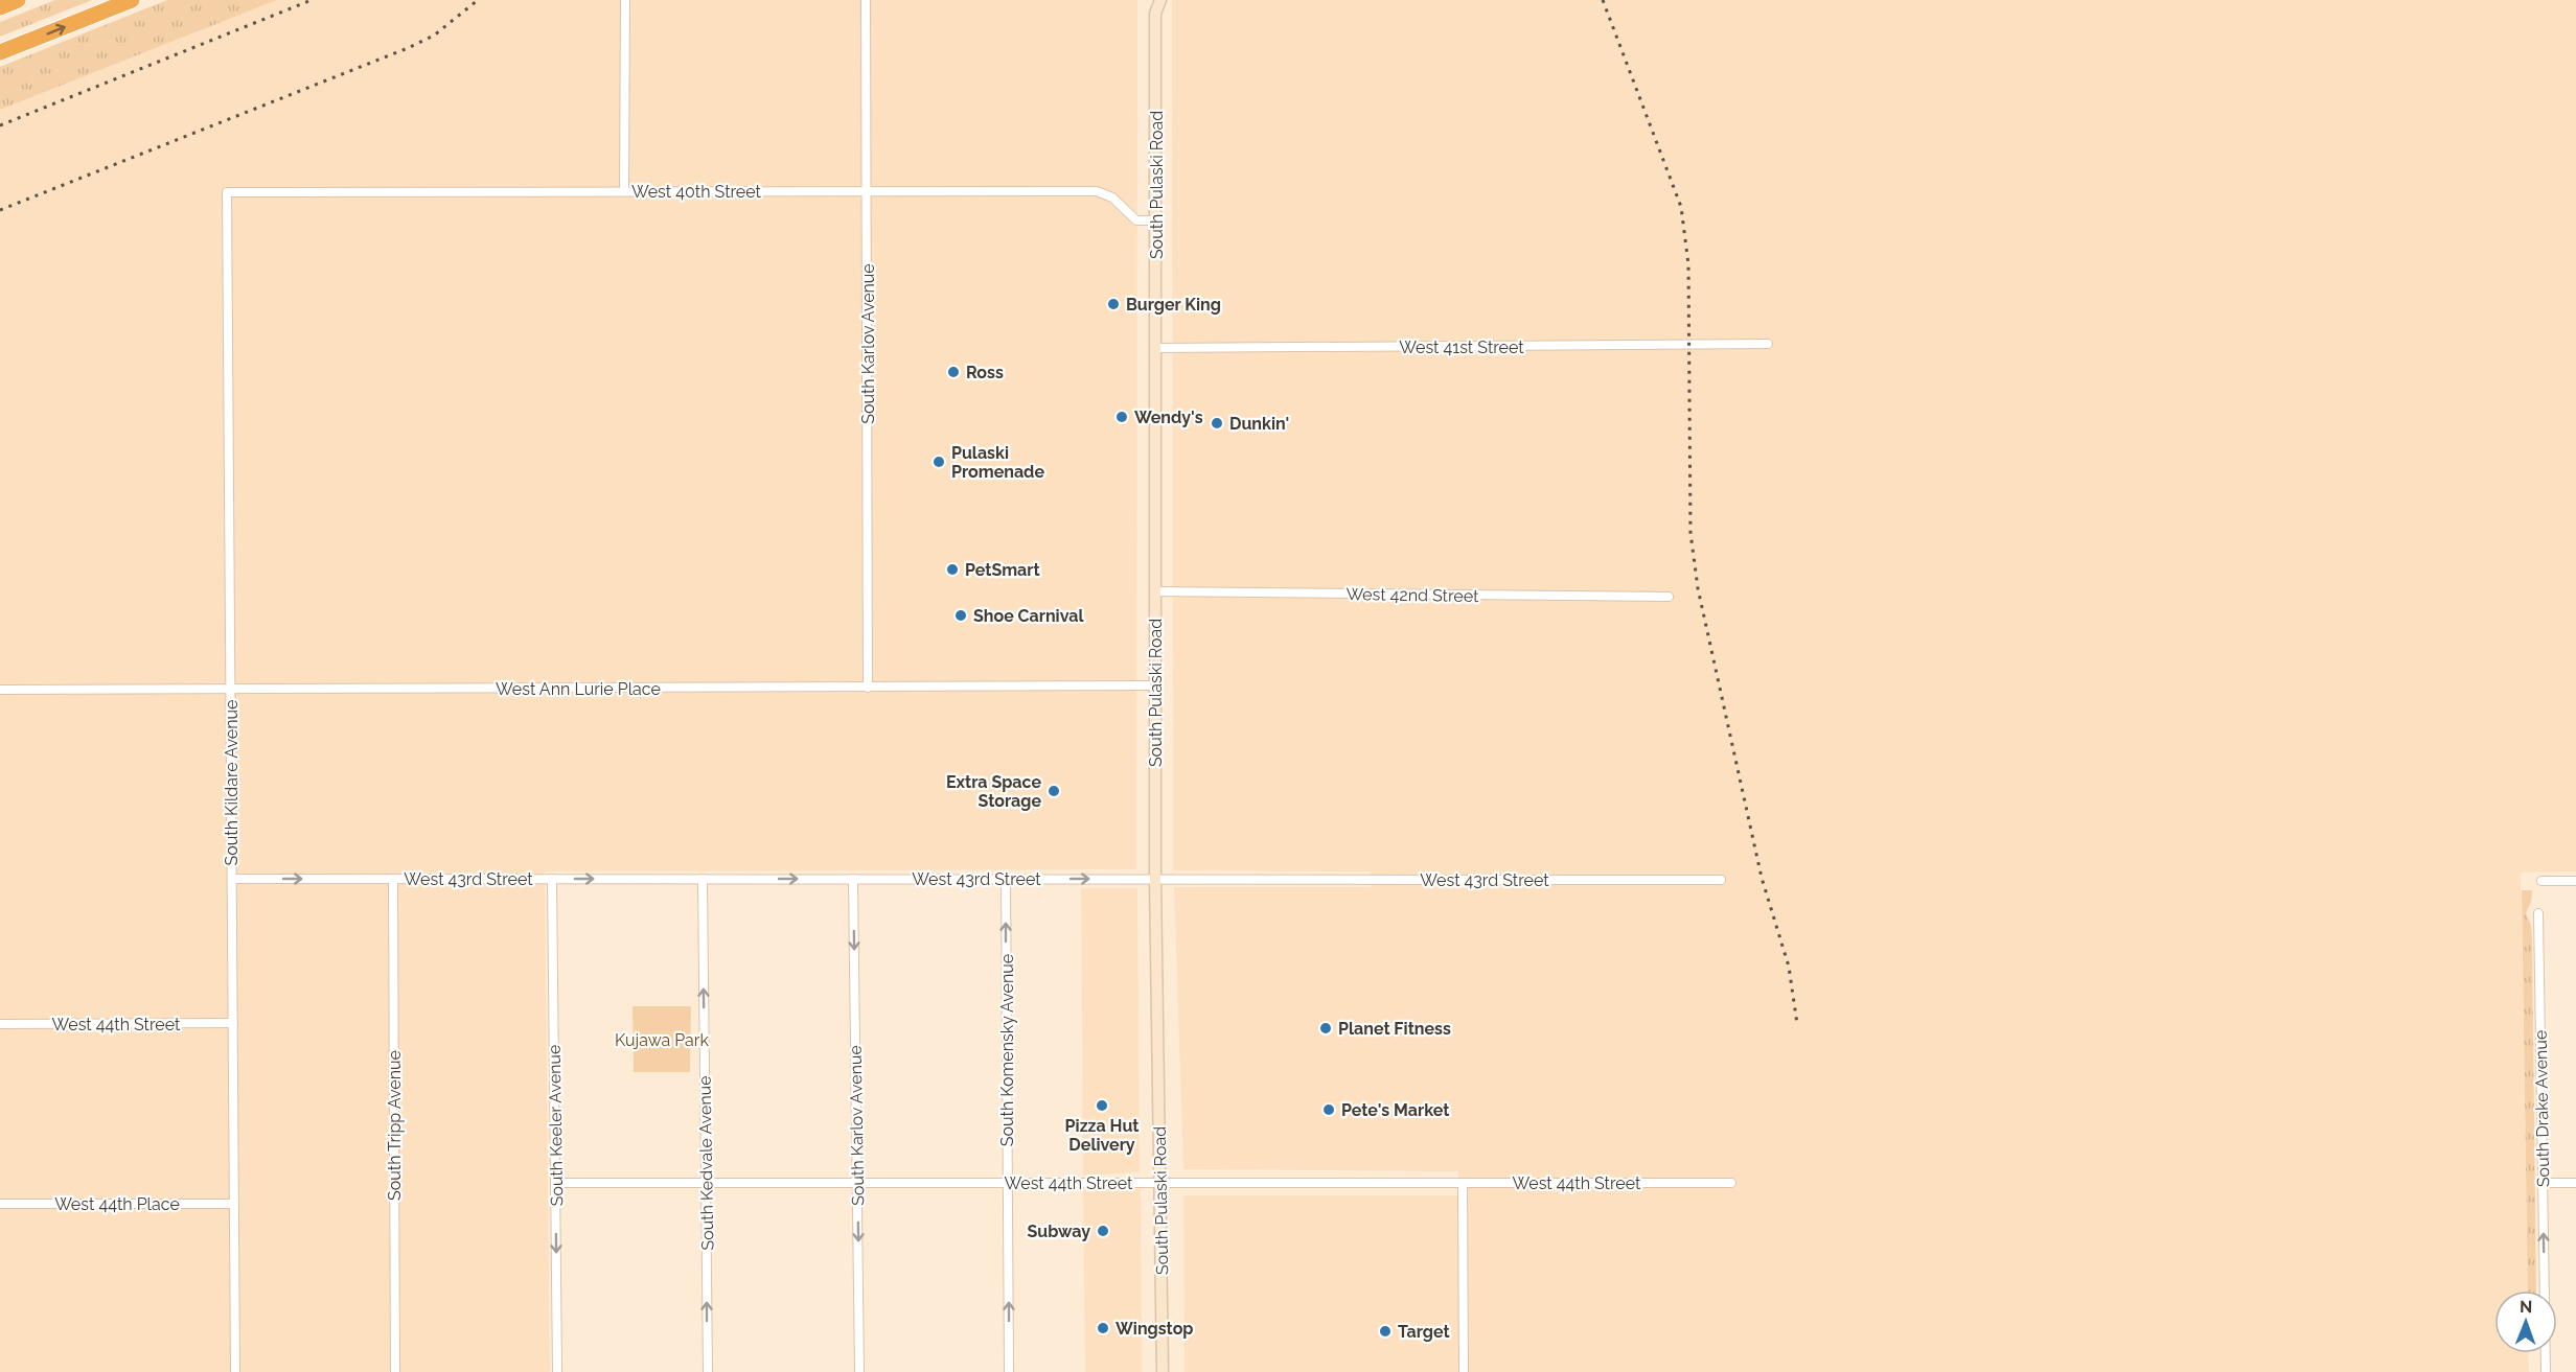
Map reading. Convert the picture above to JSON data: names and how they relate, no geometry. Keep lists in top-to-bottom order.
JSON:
{
  "streets": {
    "main road": ["South Pulaski Road"],
    "street": [
      "West 40th Street",
      "South Karlov Avenue",
      "West 41st Street",
      "West 42nd Street",
      "West Ann Lurie Place",
      "South Kildare Avenue",
      "West 43rd Street",
      "West 44th Street",
      "South Komensky Avenue",
      "South Drake Avenue",
      "South Tripp Avenue",
      "South Keeler Avenue",
      "South Kedvale Avenue",
      "West 44th Place"
    ]
  },
  "crossings": [
    ["South Pulaski Road", "West 40th Street"],
    ["South Pulaski Road", "West 41st Street"],
    ["South Pulaski Road", "West 42nd Street"],
    ["South Pulaski Road", "West Ann Lurie Place"],
    ["South Pulaski Road", "West 43rd Street"],
    ["South Pulaski Road", "West 44th Street"],
    ["West 40th Street", "South Karlov Avenue"],
    ["West 40th Street", "South Kildare Avenue"],
    ["South Karlov Avenue", "West Ann Lurie Place"],
    ["South Karlov Avenue", "West 43rd Street"],
    ["South Karlov Avenue", "West 44th Street"],
    ["West Ann Lurie Place", "South Kildare Avenue"],
    ["South Kildare Avenue", "West 43rd Street"],
    ["South Kildare Avenue", "West 44th Street"],
    ["South Kildare Avenue", "West 44th Place"],
    ["West 43rd Street", "South Komensky Avenue"],
    ["West 43rd Street", "South Tripp Avenue"],
    ["West 43rd Street", "South Keeler Avenue"],
    ["West 43rd Street", "South Kedvale Avenue"],
    ["West 44th Street", "South Komensky Avenue"],
    ["West 44th Street", "South Keeler Avenue"],
    ["West 44th Street", "South Kedvale Avenue"]
  ],
  "one_way": [
    "South Karlov Avenue",
    "West 43rd Street",
    "South Komensky Avenue",
    "South Keeler Avenue",
    "South Kedvale Avenue"
  ],
  "parks": ["Kujawa Park"],
  "places": [
    "Burger King",
    "Ross",
    "Wendy's",
    "Dunkin'",
    "Pulaski Promenade",
    "PetSmart",
    "Shoe Carnival",
    "Extra Space Storage",
    "Planet Fitness",
    "Pizza Hut Delivery",
    "Pete's Market",
    "Subway",
    "Wingstop",
    "Target"
  ],
  "north": "top"
}
